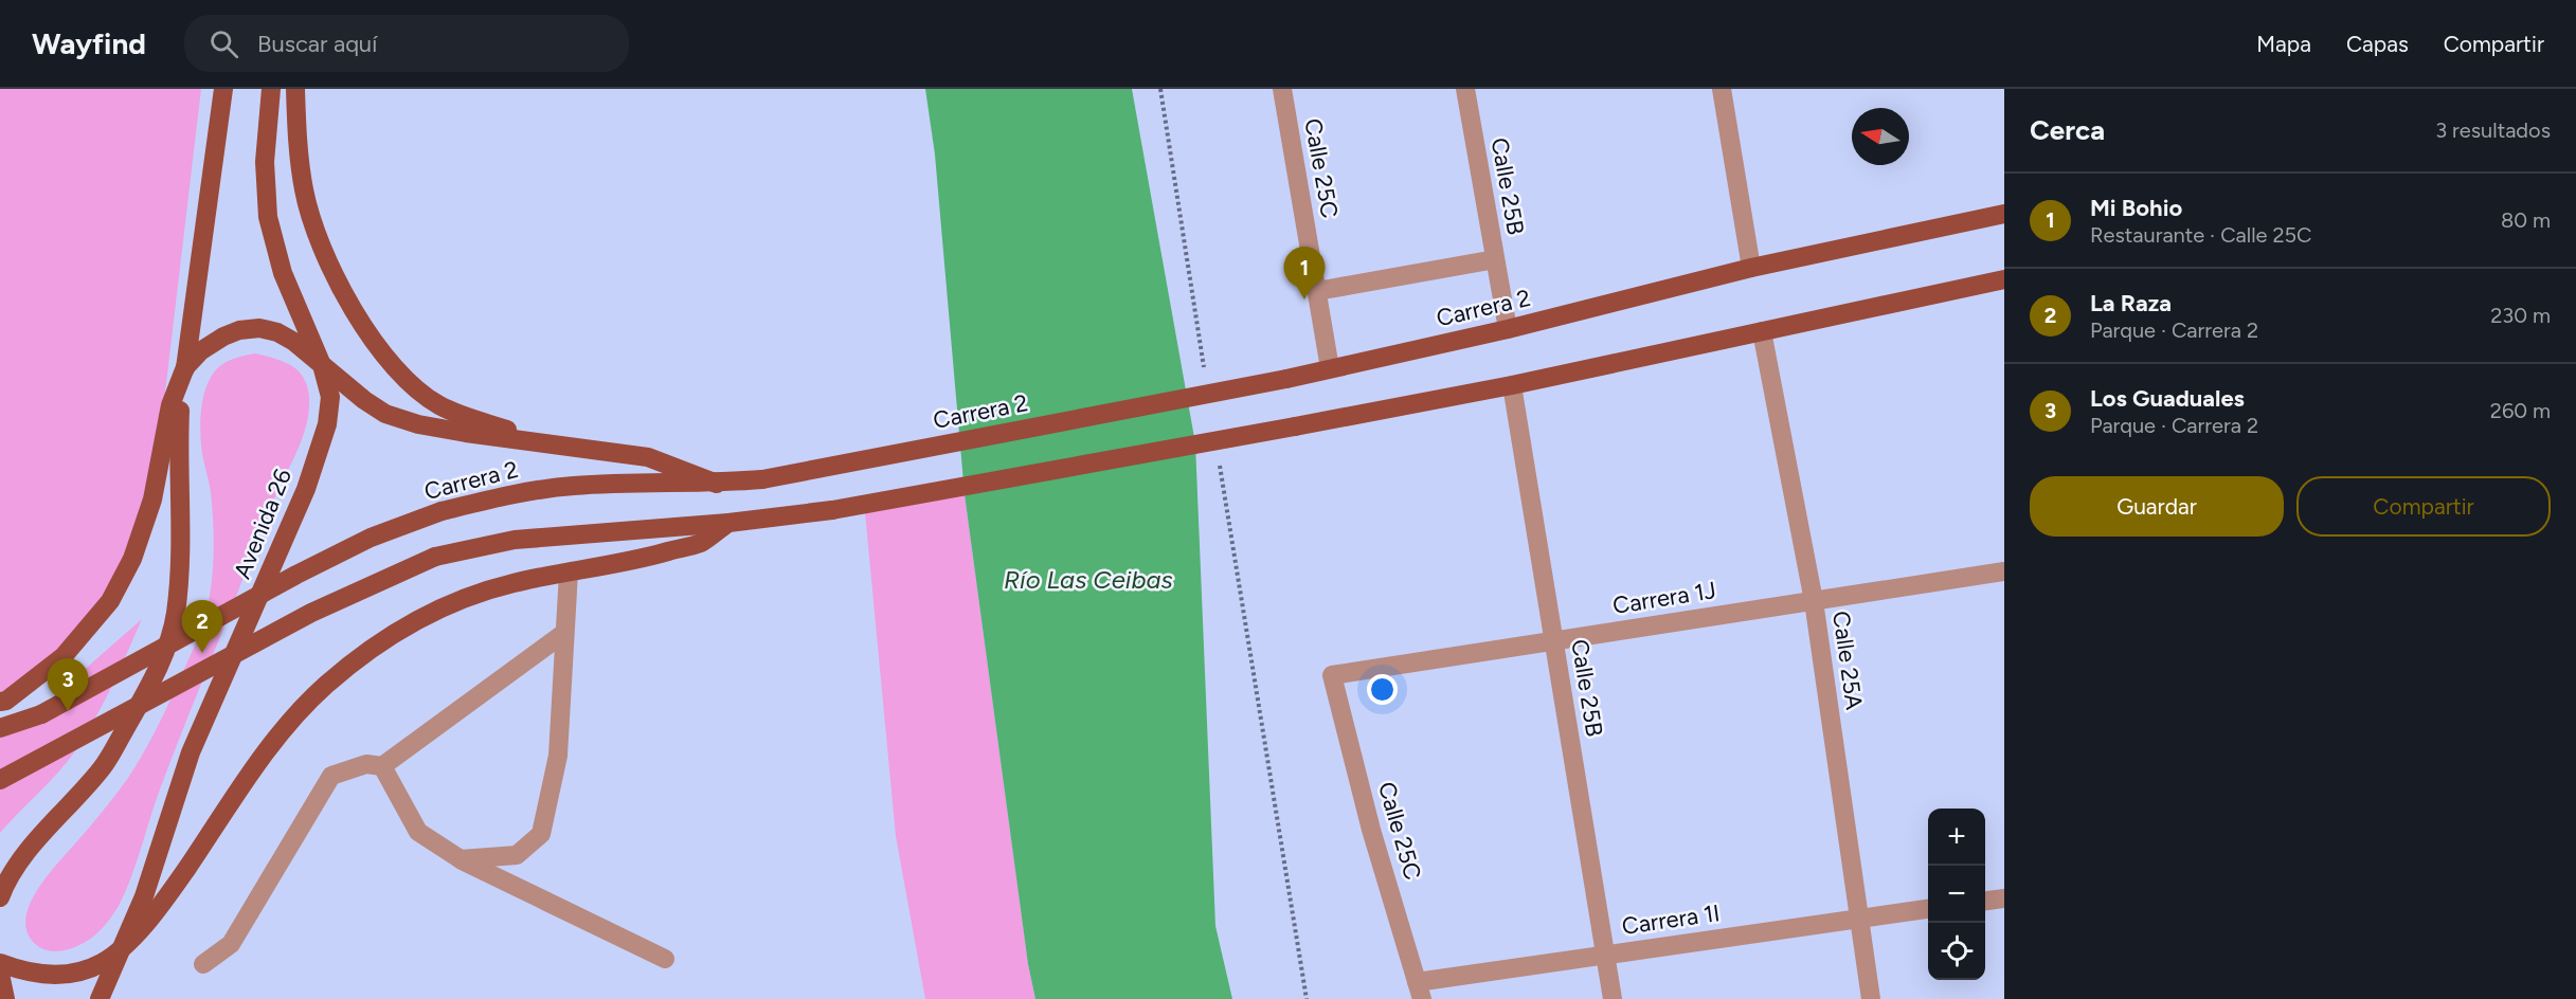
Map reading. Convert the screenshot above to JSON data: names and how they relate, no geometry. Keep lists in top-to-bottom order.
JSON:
{
  "streets": {
    "main road": ["Carrera 2", "Avenida 26"],
    "street": [
      "Calle 25C",
      "Calle 25B",
      "Carrera 1J",
      "Calle 25A",
      "Carrera 1I"
    ]
  },
  "crossings": [
    ["Calle 25C", "Carrera 2"],
    ["Calle 25C", "Carrera 1J"],
    ["Calle 25C", "Carrera 1I"],
    ["Calle 25B", "Carrera 2"],
    ["Calle 25B", "Carrera 1J"],
    ["Calle 25B", "Carrera 1I"],
    ["Carrera 1J", "Calle 25A"],
    ["Calle 25A", "Carrera 1I"]
  ],
  "water": ["Río Las Ceibas"],
  "north": "left",
  "page": {
    "header": "Wayfind",
    "search": "Buscar aquí",
    "nav": ["Mapa", "Capas", "Compartir"],
    "heading": ["Cerca", "3 resultados"],
    "list": [
      {
        "mark": "1",
        "name": "Mi Bohio",
        "note": "Restaurante · Calle 25C",
        "value": "80 m"
      },
      {
        "mark": "2",
        "name": "La Raza",
        "note": "Parque · Carrera 2",
        "value": "230 m"
      },
      {
        "mark": "3",
        "name": "Los Guaduales",
        "note": "Parque · Carrera 2",
        "value": "260 m"
      }
    ],
    "pins": ["1", "2", "3"],
    "buttons": ["Guardar", "Compartir"],
    "map_buttons": ["+", "−"]
  }
}
